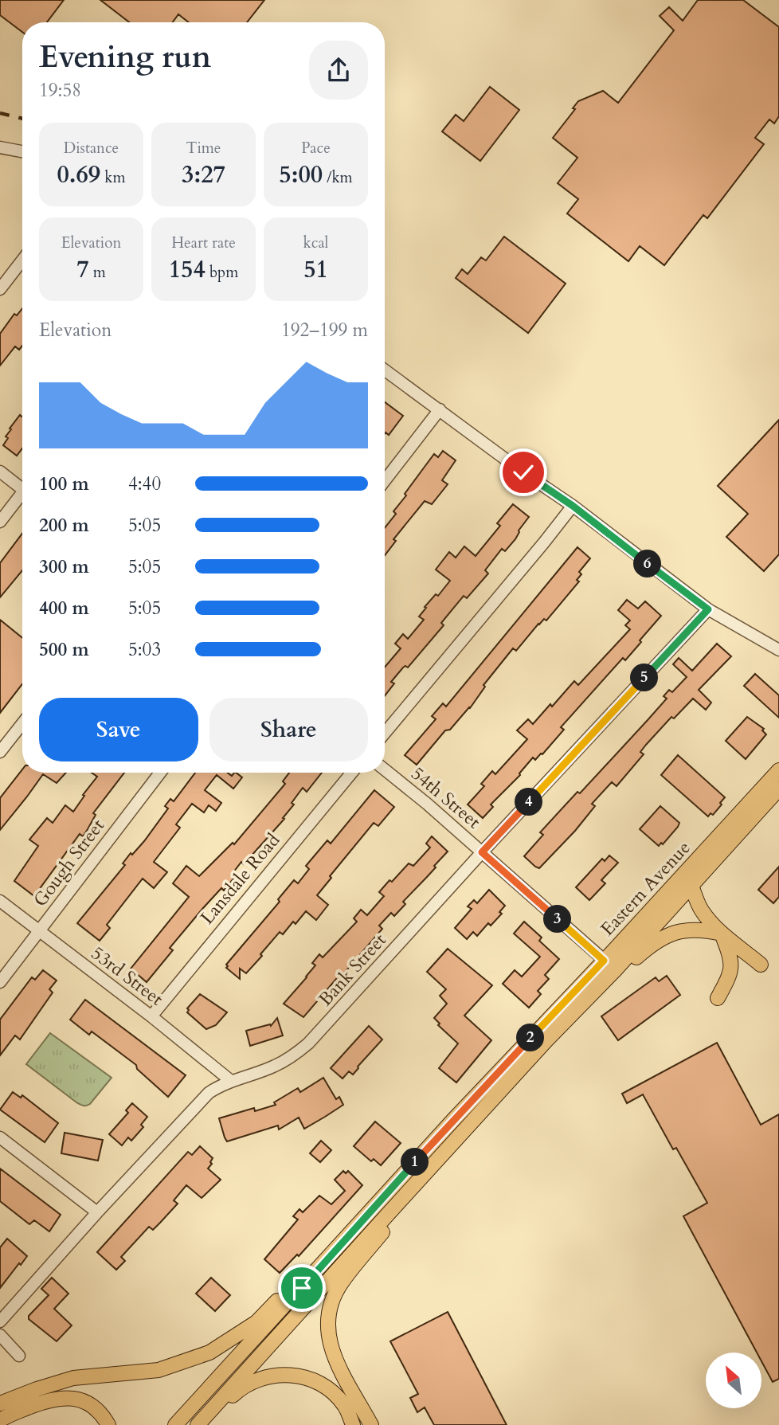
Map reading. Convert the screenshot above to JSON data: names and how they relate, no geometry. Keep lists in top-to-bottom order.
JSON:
{
  "streets": {
    "main road": ["Eastern Avenue"],
    "street": [
      "54th Street",
      "Gough Street",
      "Lansdale Road",
      "Bank Street",
      "53rd Street"
    ]
  },
  "crossings": [
    ["54th Street", "Eastern Avenue"],
    ["54th Street", "Bank Street"],
    ["Gough Street", "53rd Street"],
    ["Lansdale Road", "53rd Street"],
    ["Bank Street", "53rd Street"]
  ],
  "north": "top left",
  "page": {
    "heading": ["Evening run", "19:58"],
    "stats": [
      ["Distance", "0.69 km"],
      ["Time", "3:27"],
      ["Pace", "5:00 /km"],
      ["Elevation", "7 m"],
      ["Heart rate", "154 bpm"],
      ["kcal", "51"]
    ],
    "chart": ["Elevation", "192–199 m"],
    "list": [
      {
        "name": "100 m",
        "note": "4:40"
      },
      {
        "name": "200 m",
        "note": "5:05"
      },
      {
        "name": "300 m",
        "note": "5:05"
      },
      {
        "name": "400 m",
        "note": "5:05"
      },
      {
        "name": "500 m",
        "note": "5:03"
      }
    ],
    "pins": [
      "6",
      "5",
      "4",
      "3",
      "2",
      "1"
    ],
    "buttons": ["Save", "Share"]
  }
}
